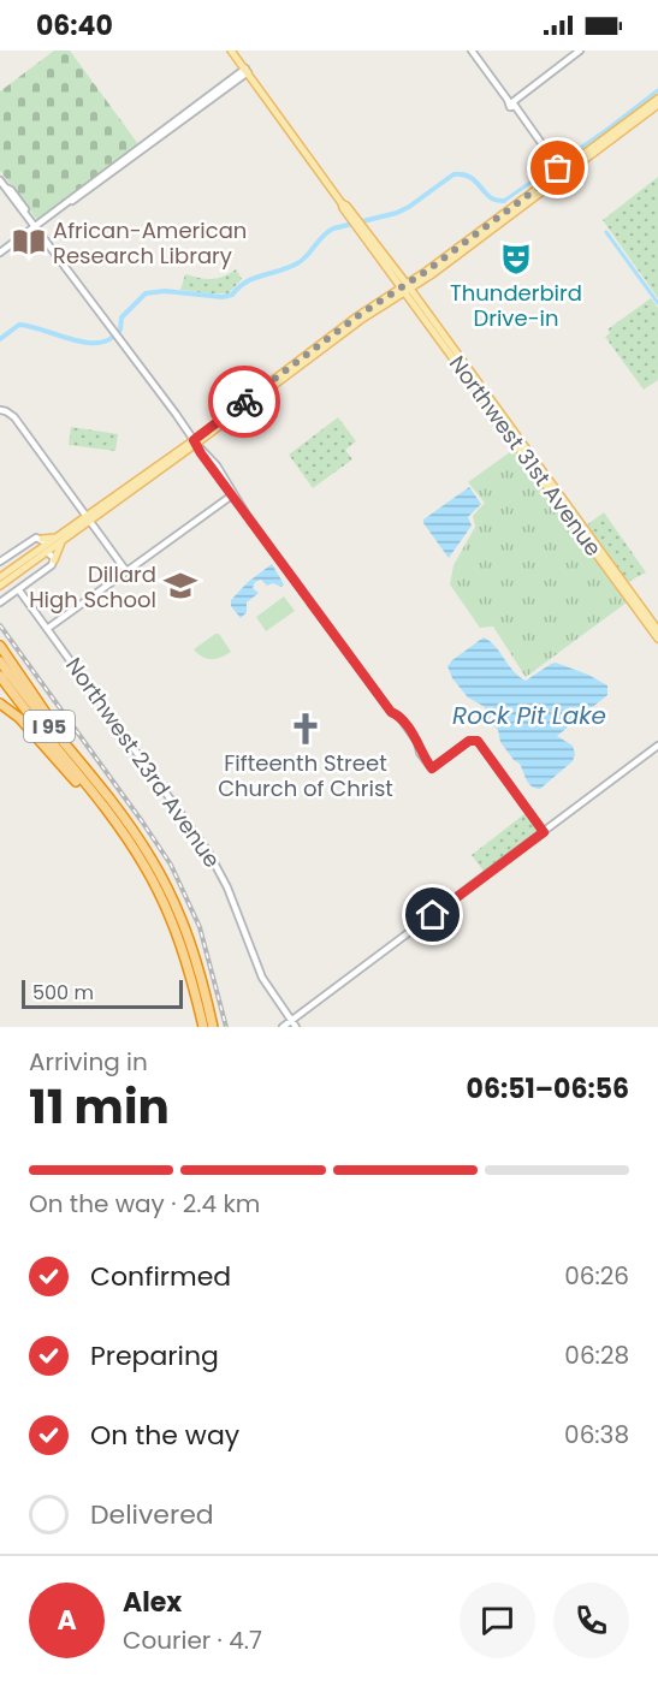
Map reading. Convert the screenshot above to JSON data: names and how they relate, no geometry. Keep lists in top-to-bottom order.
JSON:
{
  "streets": {
    "highway": ["I 95"],
    "main road": ["Northwest 31st Avenue"],
    "street": ["Northwest 23rd Avenue"]
  },
  "water": ["Rock Pit Lake"],
  "places": {
    "library": ["African-American Research Library"],
    "theatre": ["Thunderbird Drive-in"],
    "school or university": ["Dillard High School"],
    "church": ["Fifteenth Street Church of Christ"]
  },
  "scale_bar": "500 m",
  "page": {
    "status": "06:40",
    "scale": "500 m",
    "heading": ["11 min", "Arriving in", "06:51–06:56"],
    "panel": ["Alex", "Courier · 4.7"],
    "bar": "On the way · 2.4 km",
    "list": [
      ["Confirmed", "06:26"],
      ["Preparing", "06:28"],
      ["On the way", "06:38"],
      "Delivered"
    ],
    "round": "A"
  }
}
